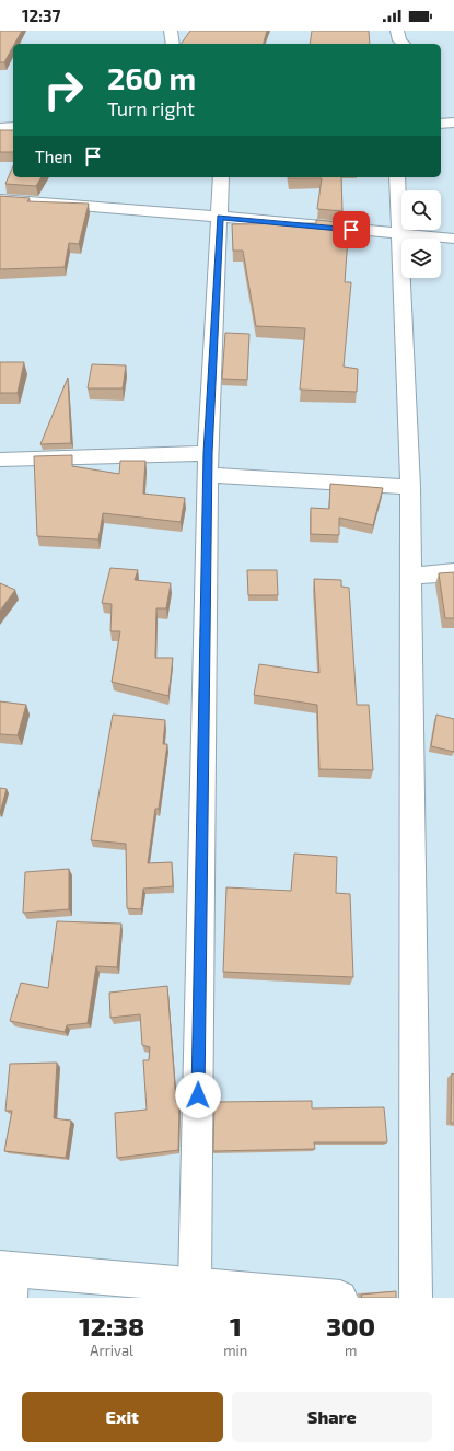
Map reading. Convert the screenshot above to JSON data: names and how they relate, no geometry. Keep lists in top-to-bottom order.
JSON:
{
  "page": {
    "status": "12:37",
    "turn": ["260 m", "Turn right"],
    "then": "Then",
    "eta": [
      "12:38",
      "Arrival",
      "1",
      "min",
      "300",
      "m"
    ],
    "buttons": ["Exit", "Share"]
  }
}
